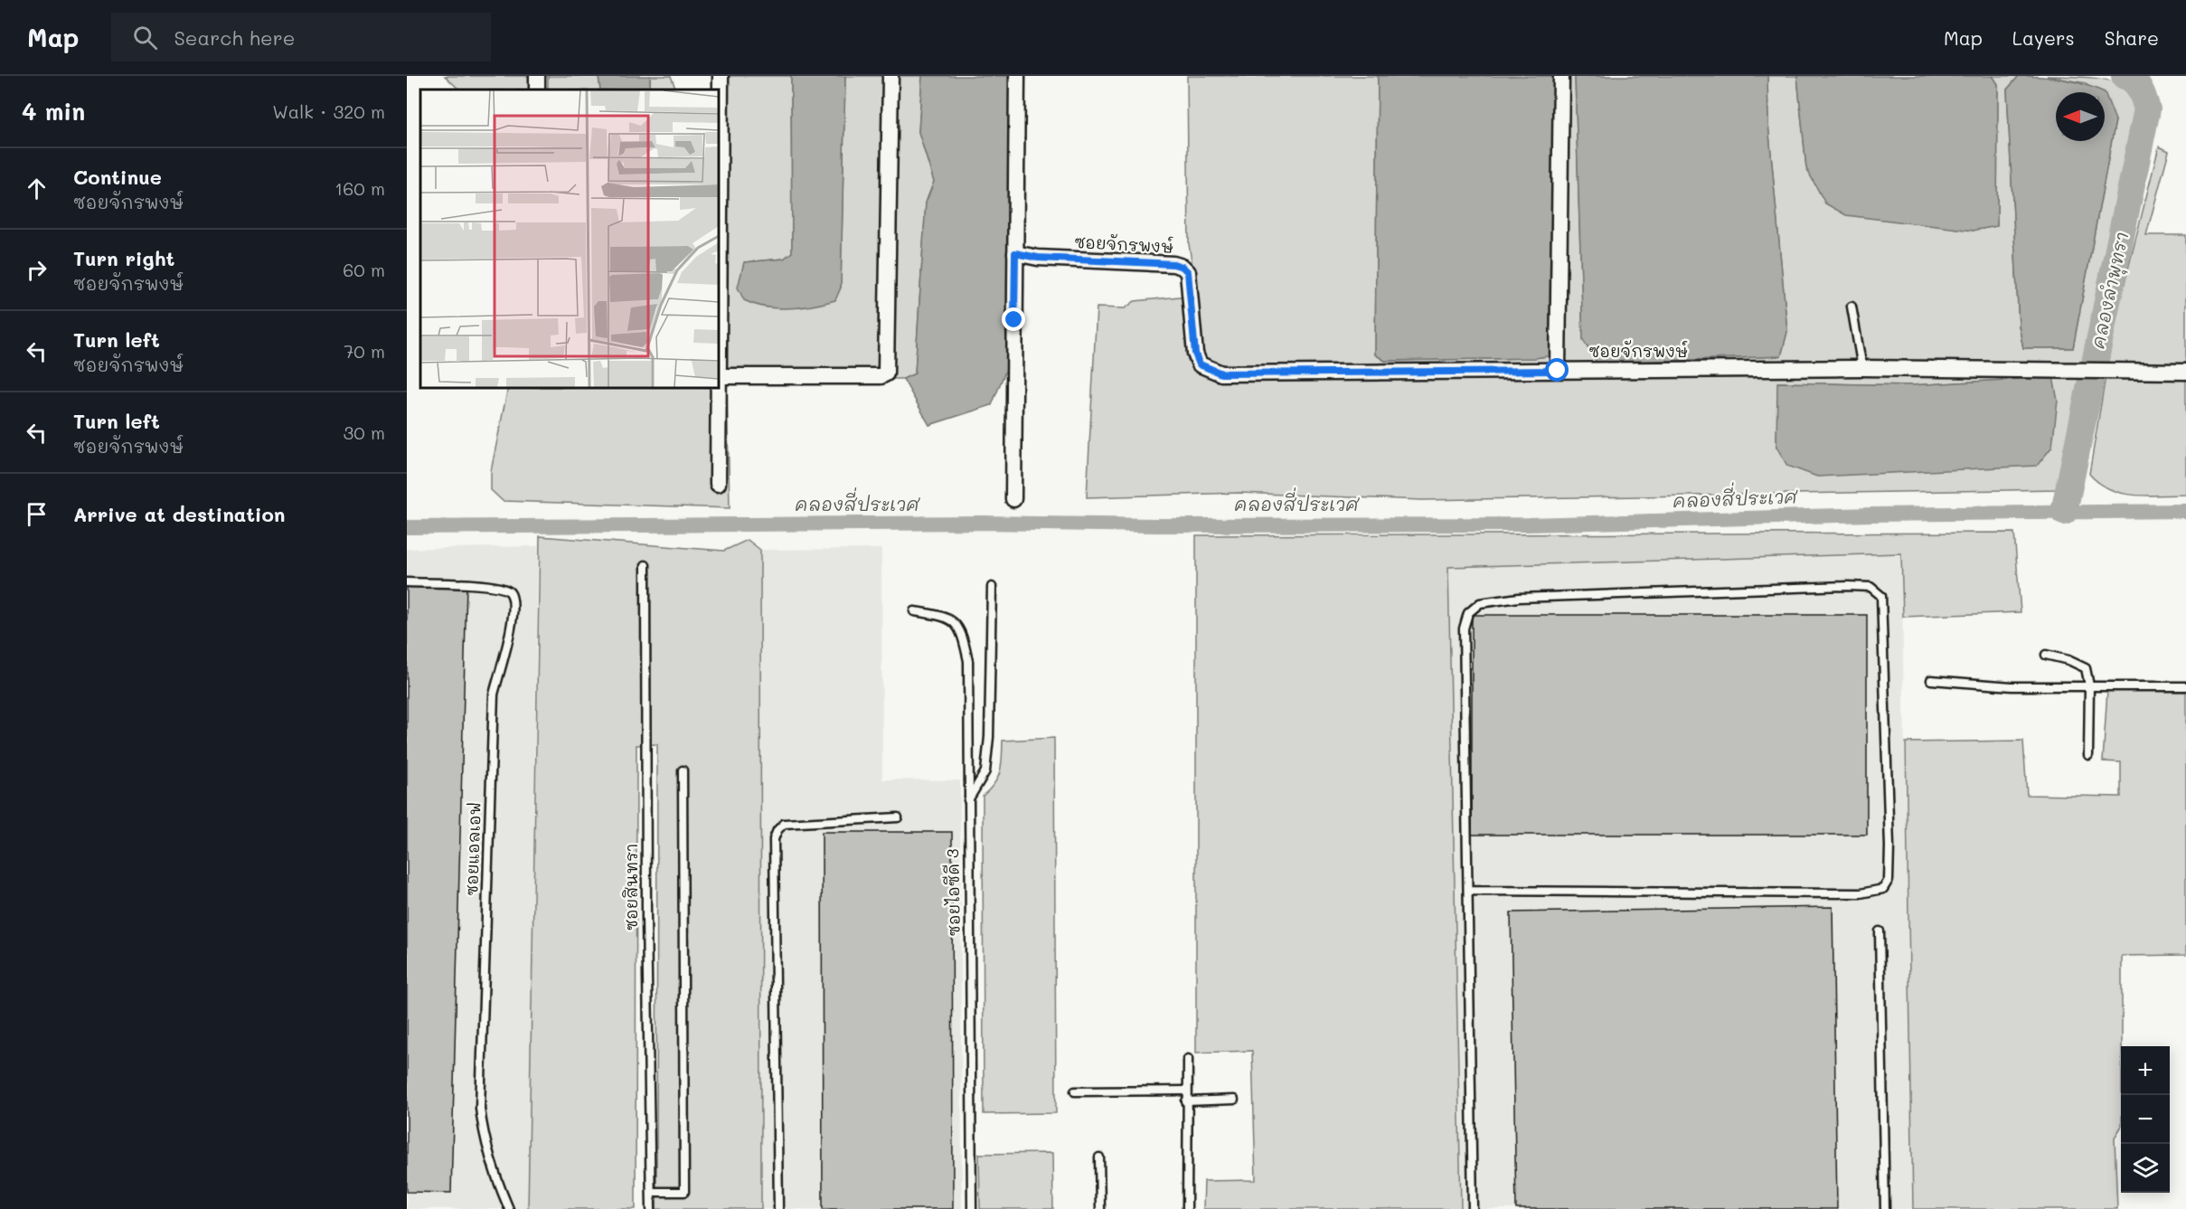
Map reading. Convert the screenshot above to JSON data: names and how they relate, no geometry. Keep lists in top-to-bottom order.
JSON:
{
  "streets": {
    "street": ["ซอยจักรพงษ์"],
    "lane": ["ซอยแอลเอฟ", "ซอยสินทรา", "ซอยไอซีดี 3"]
  },
  "water": ["คลองลำพุทรา", "คลองสี่ประเวศ"],
  "north": "left",
  "page": {
    "header": "Map",
    "search": "Search here",
    "nav": ["Map", "Layers", "Share"],
    "heading": ["4 min", "Walk · 320 m"],
    "list": [
      ["Continue", "ซอยจักรพงษ์", "160 m"],
      ["Turn right", "ซอยจักรพงษ์", "60 m"],
      ["Turn left", "ซอยจักรพงษ์", "70 m"],
      ["Turn left", "ซอยจักรพงษ์", "30 m"],
      "Arrive at destination"
    ],
    "map_buttons": ["+", "−"]
  }
}
